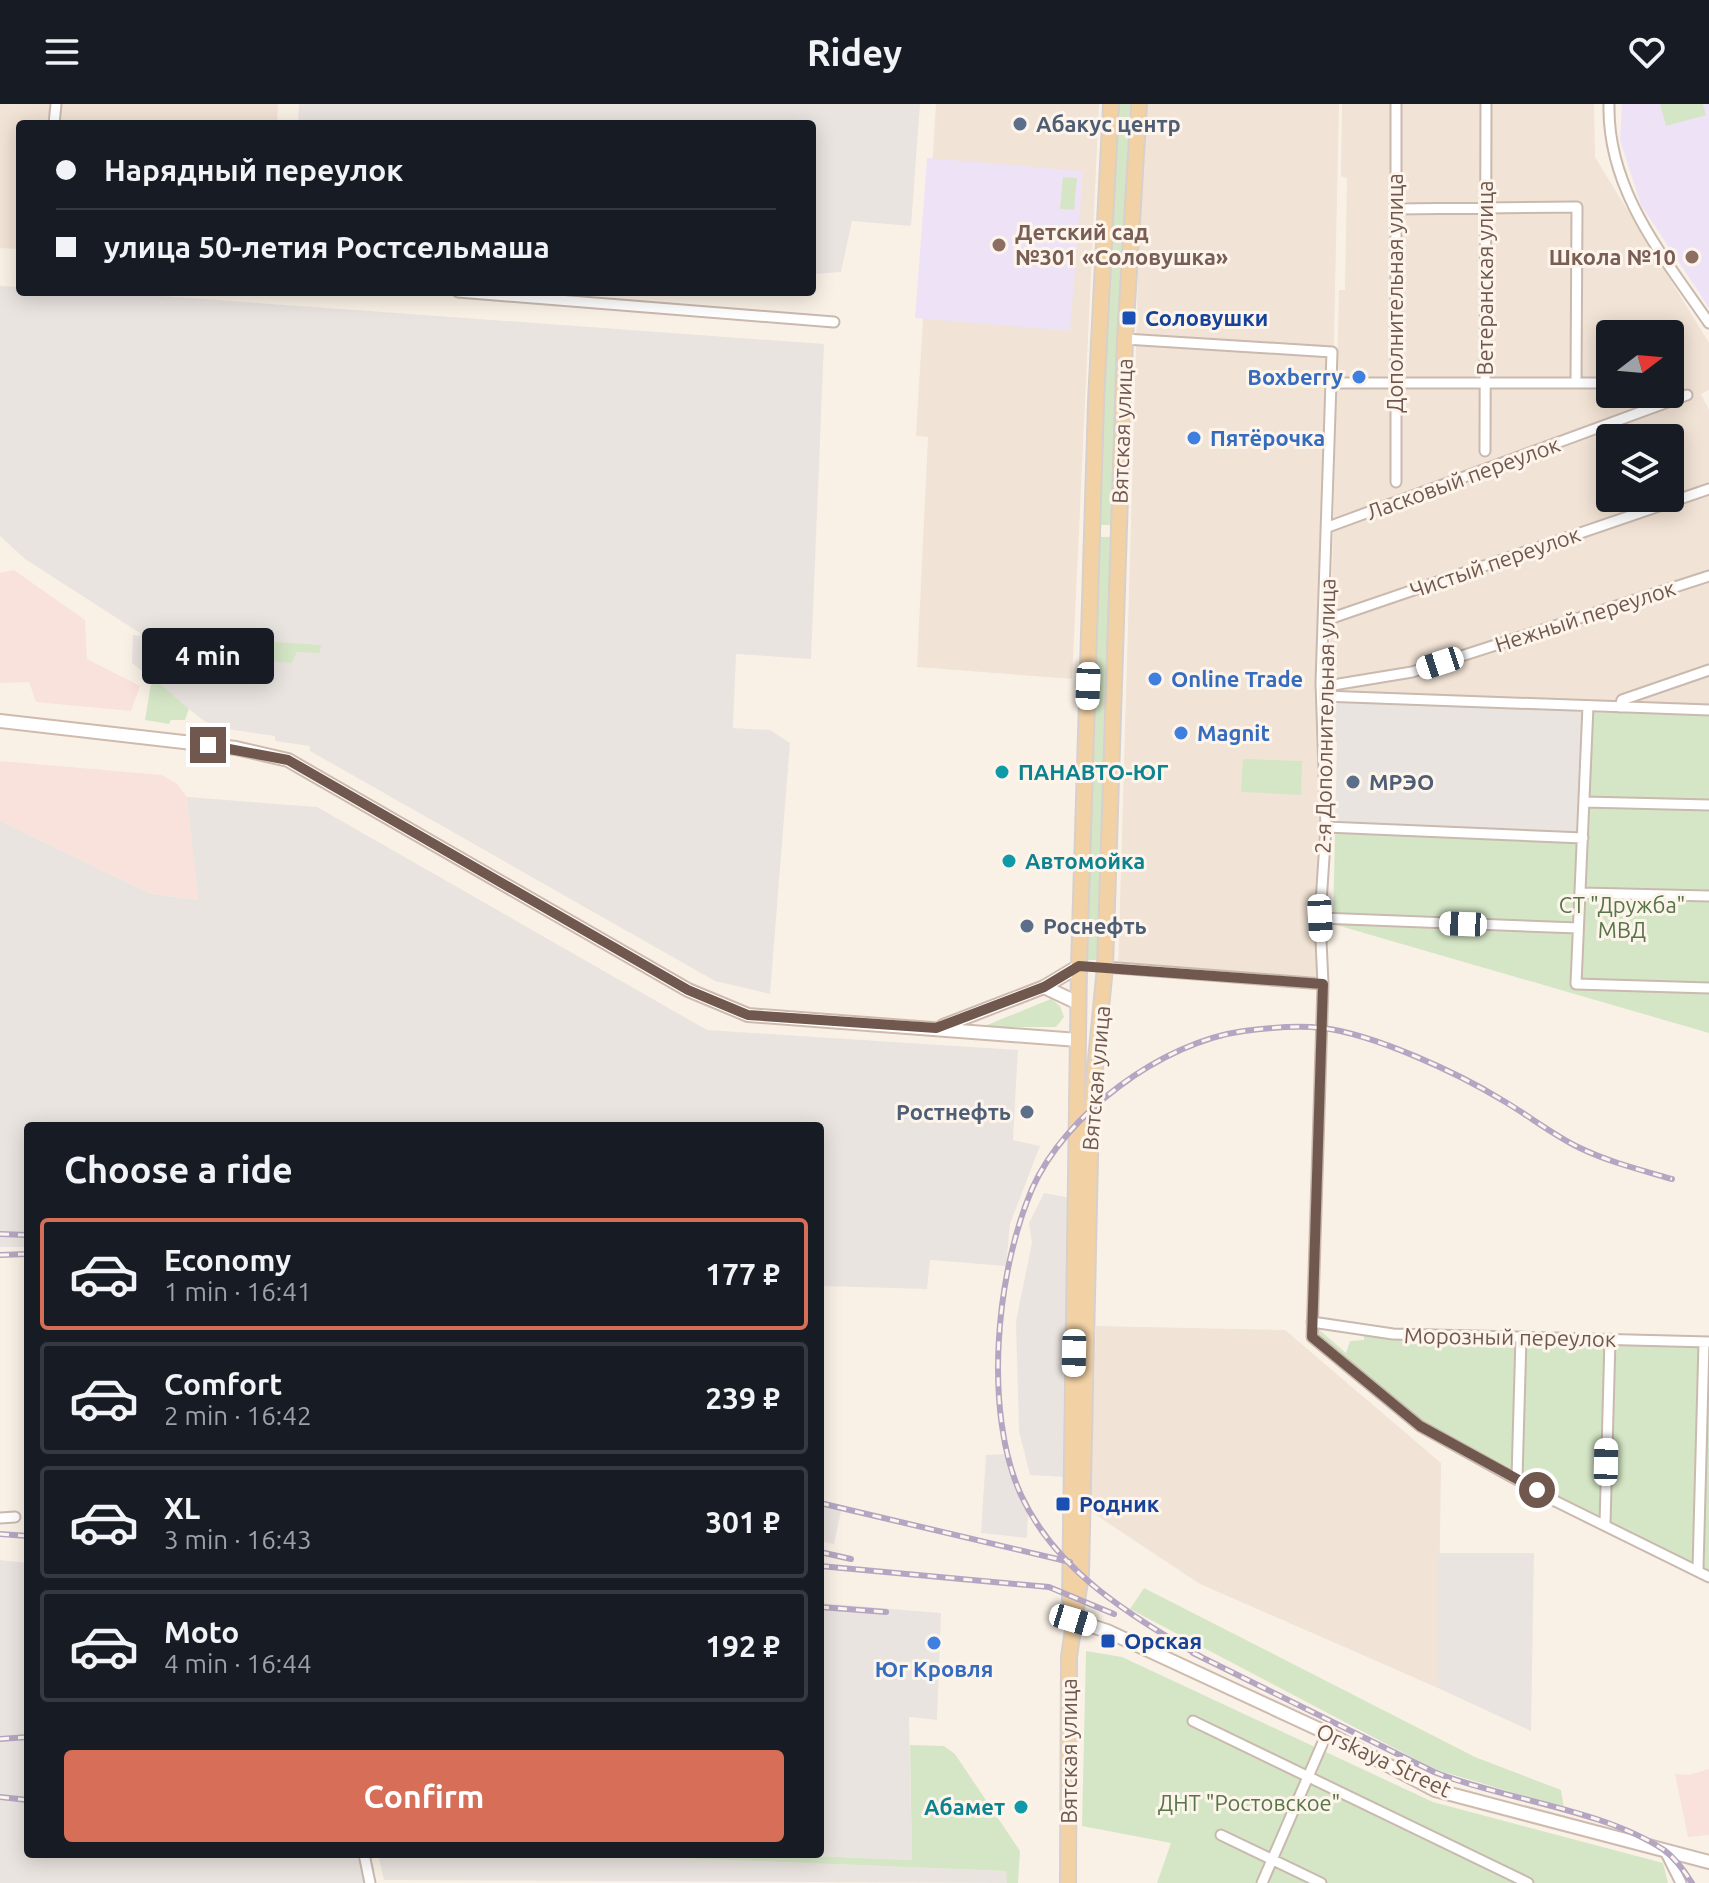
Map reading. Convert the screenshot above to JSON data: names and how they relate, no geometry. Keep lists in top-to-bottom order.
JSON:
{
  "streets": {
    "main road": ["Вятская улица", "Orskaya Street"],
    "street": [
      "Ветеранская улица",
      "Дополнительная улица",
      "Ласковый переулок",
      "Чистый переулок",
      "Нежный переулок",
      "2-я Дополнительная улица",
      "Морозный переулок"
    ]
  },
  "crossings": [
    ["Вятская улица", "2-я Дополнительная улица"],
    ["Вятская улица", "Orskaya Street"],
    ["Ласковый переулок", "2-я Дополнительная улица"],
    ["Чистый переулок", "2-я Дополнительная улица"],
    ["Нежный переулок", "2-я Дополнительная улица"],
    ["2-я Дополнительная улица", "Морозный переулок"]
  ],
  "parks": ["СТ \"Дружба\" МВД", "ДНТ \"Ростовское\""],
  "places": {
    "other": [
      "Абакус центр",
      "Детский сад №301 «Соловушка»",
      "Школа №10",
      "Boxberry",
      "Пятёрочка",
      "Online Trade",
      "Magnit",
      "ПАНАВТО-ЮГ",
      "МРЭО",
      "Автомойка",
      "Роснефть",
      "Ростнефть",
      "Юг Кровля",
      "Абамет"
    ],
    "transit": ["Соловушки", "Родник", "Орская"]
  },
  "north": "right",
  "page": {
    "header": "Ridey",
    "banner": ["Нарядный переулок", "улица 50-летия Ростсельмаша"],
    "bubble": "4 min",
    "heading": "Choose a ride",
    "list": [
      {
        "name": "Economy",
        "note": "1 min · 16:41",
        "value": "177 ₽"
      },
      {
        "name": "Comfort",
        "note": "2 min · 16:42",
        "value": "239 ₽"
      },
      {
        "name": "XL",
        "note": "3 min · 16:43",
        "value": "301 ₽"
      },
      {
        "name": "Moto",
        "note": "4 min · 16:44",
        "value": "192 ₽"
      }
    ],
    "buttons": "Confirm"
  }
}
